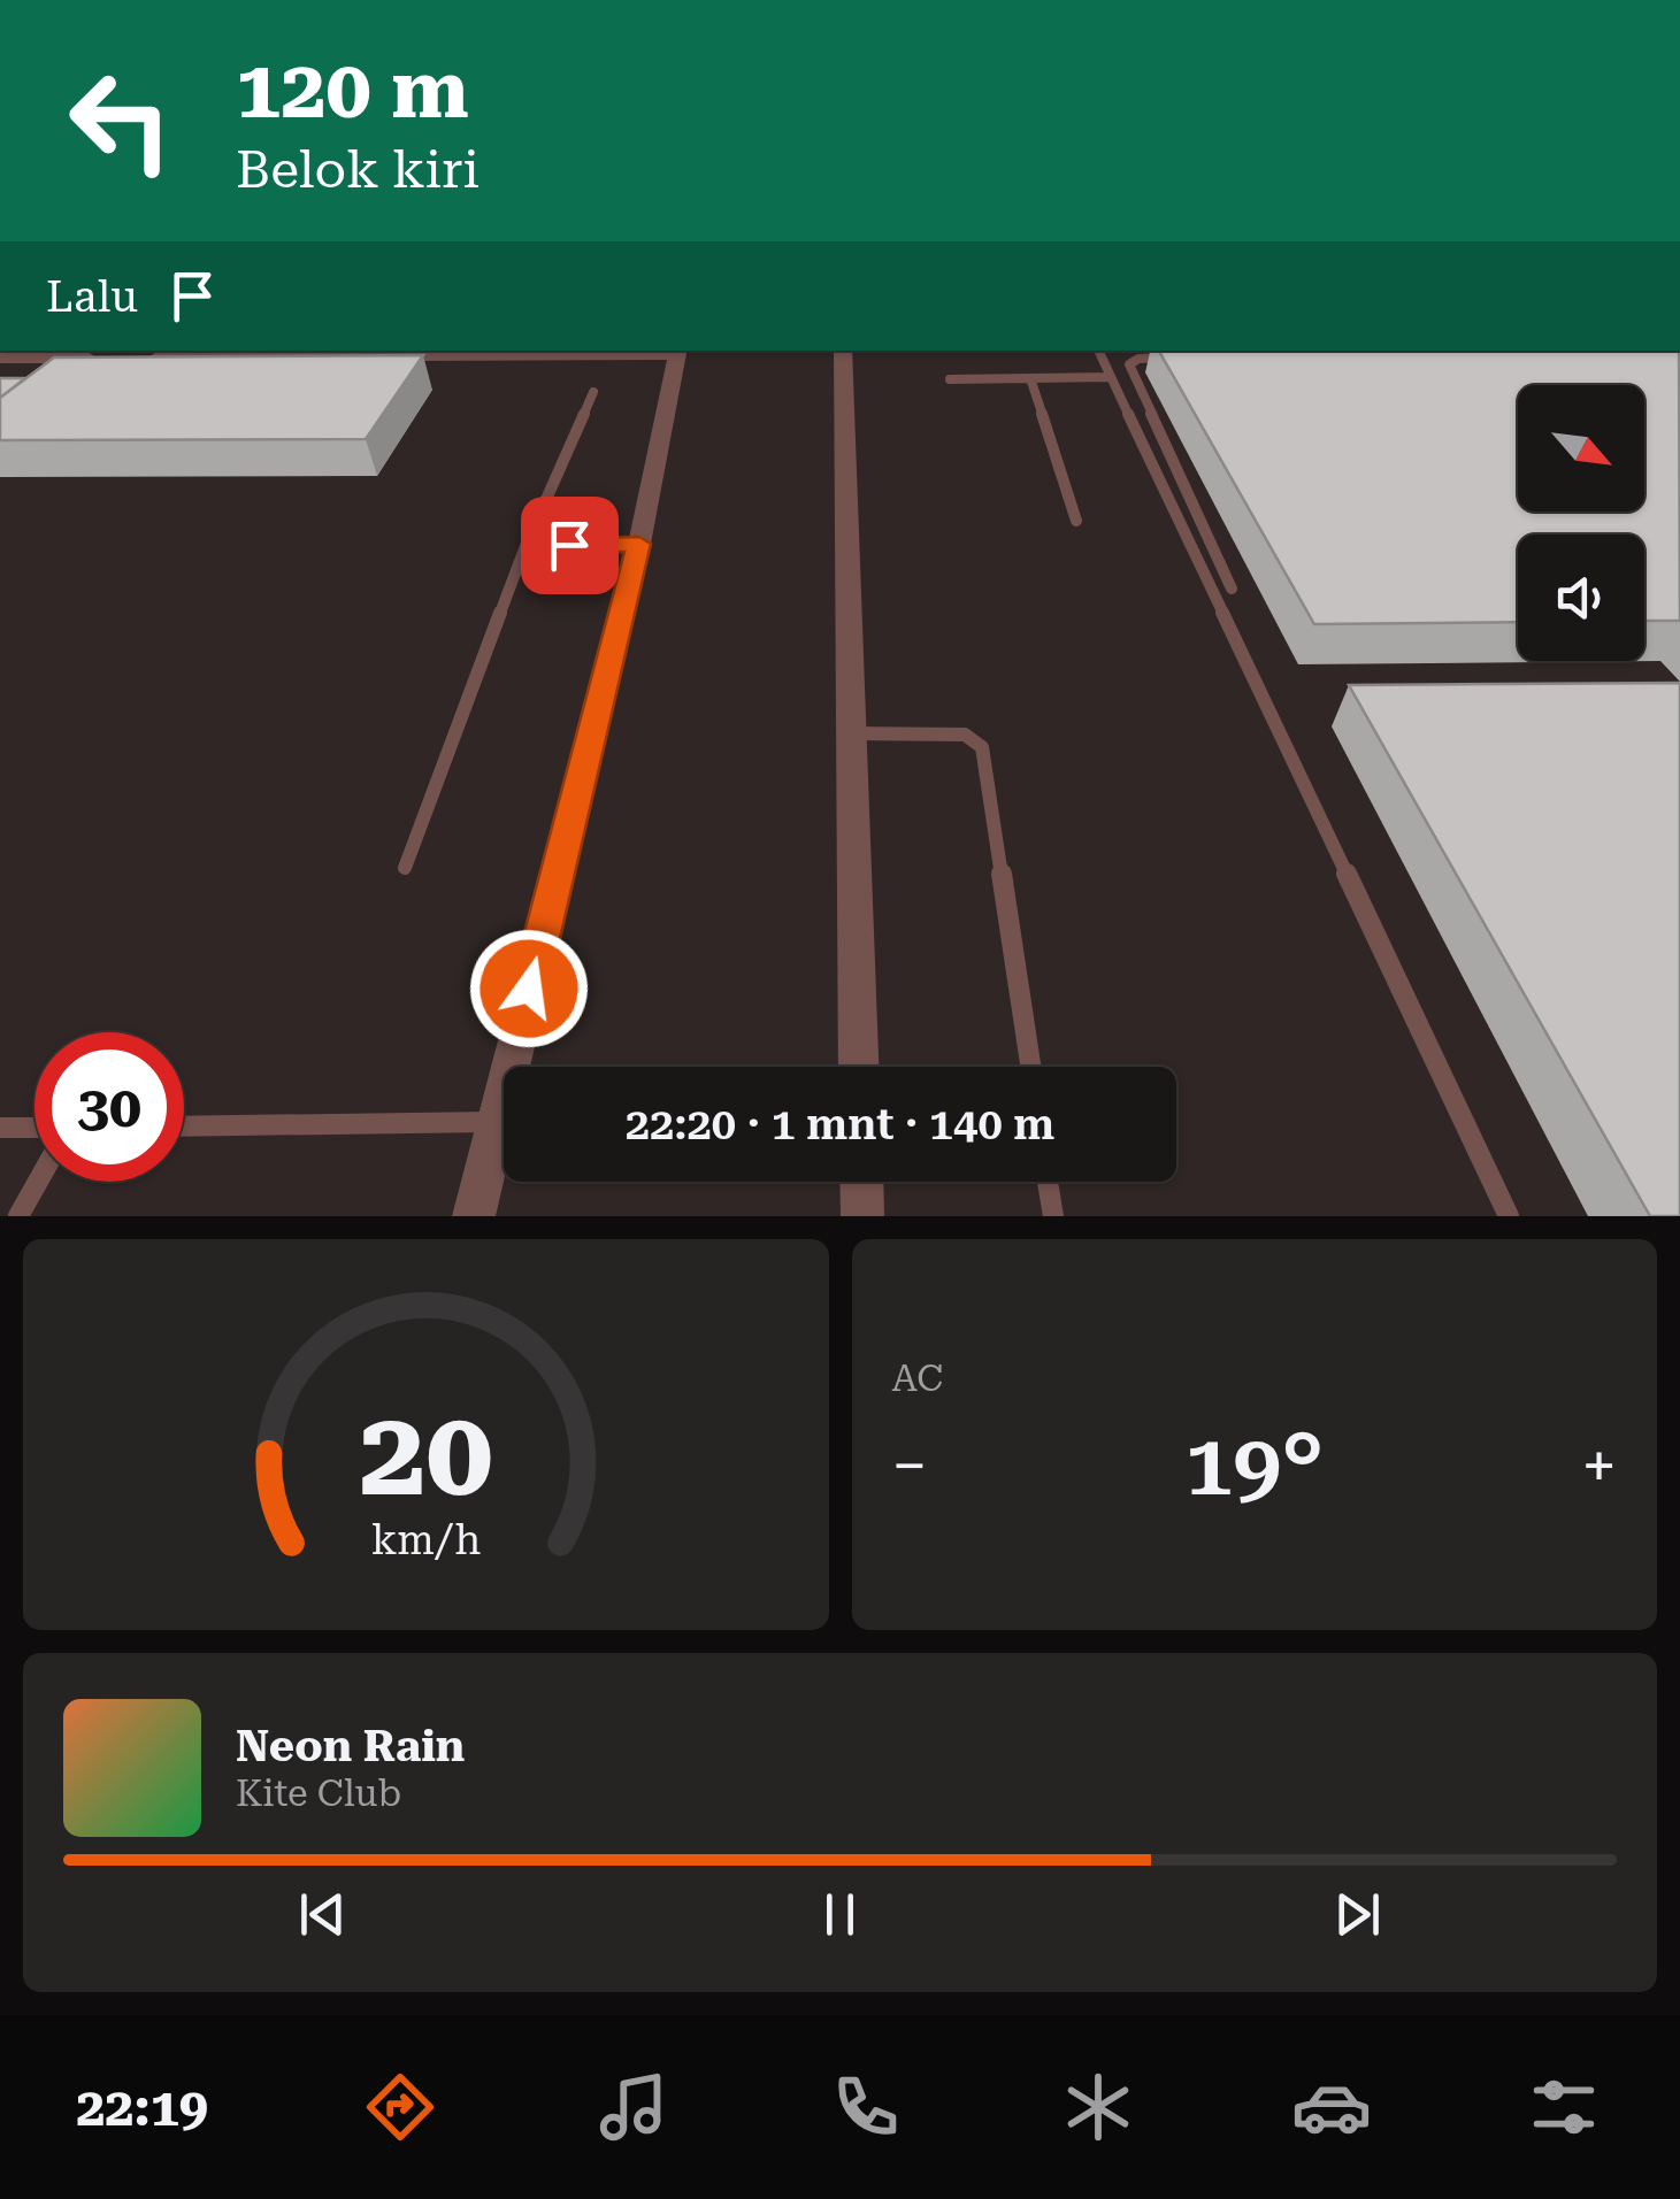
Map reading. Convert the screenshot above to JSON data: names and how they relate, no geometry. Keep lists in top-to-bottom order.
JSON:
{
  "north": "bottom right",
  "page": {
    "turn": ["120 m", "Belok kiri"],
    "then": "Lalu",
    "limit": "30",
    "trip": "22:20 · 1 mnt · 140 m",
    "tile": "AC",
    "heat": ["−", "19°", "+"],
    "song": ["Neon Rain", "Kite Club"],
    "tabs": "22:19",
    "gauge": ["20", "km/h"]
  }
}
